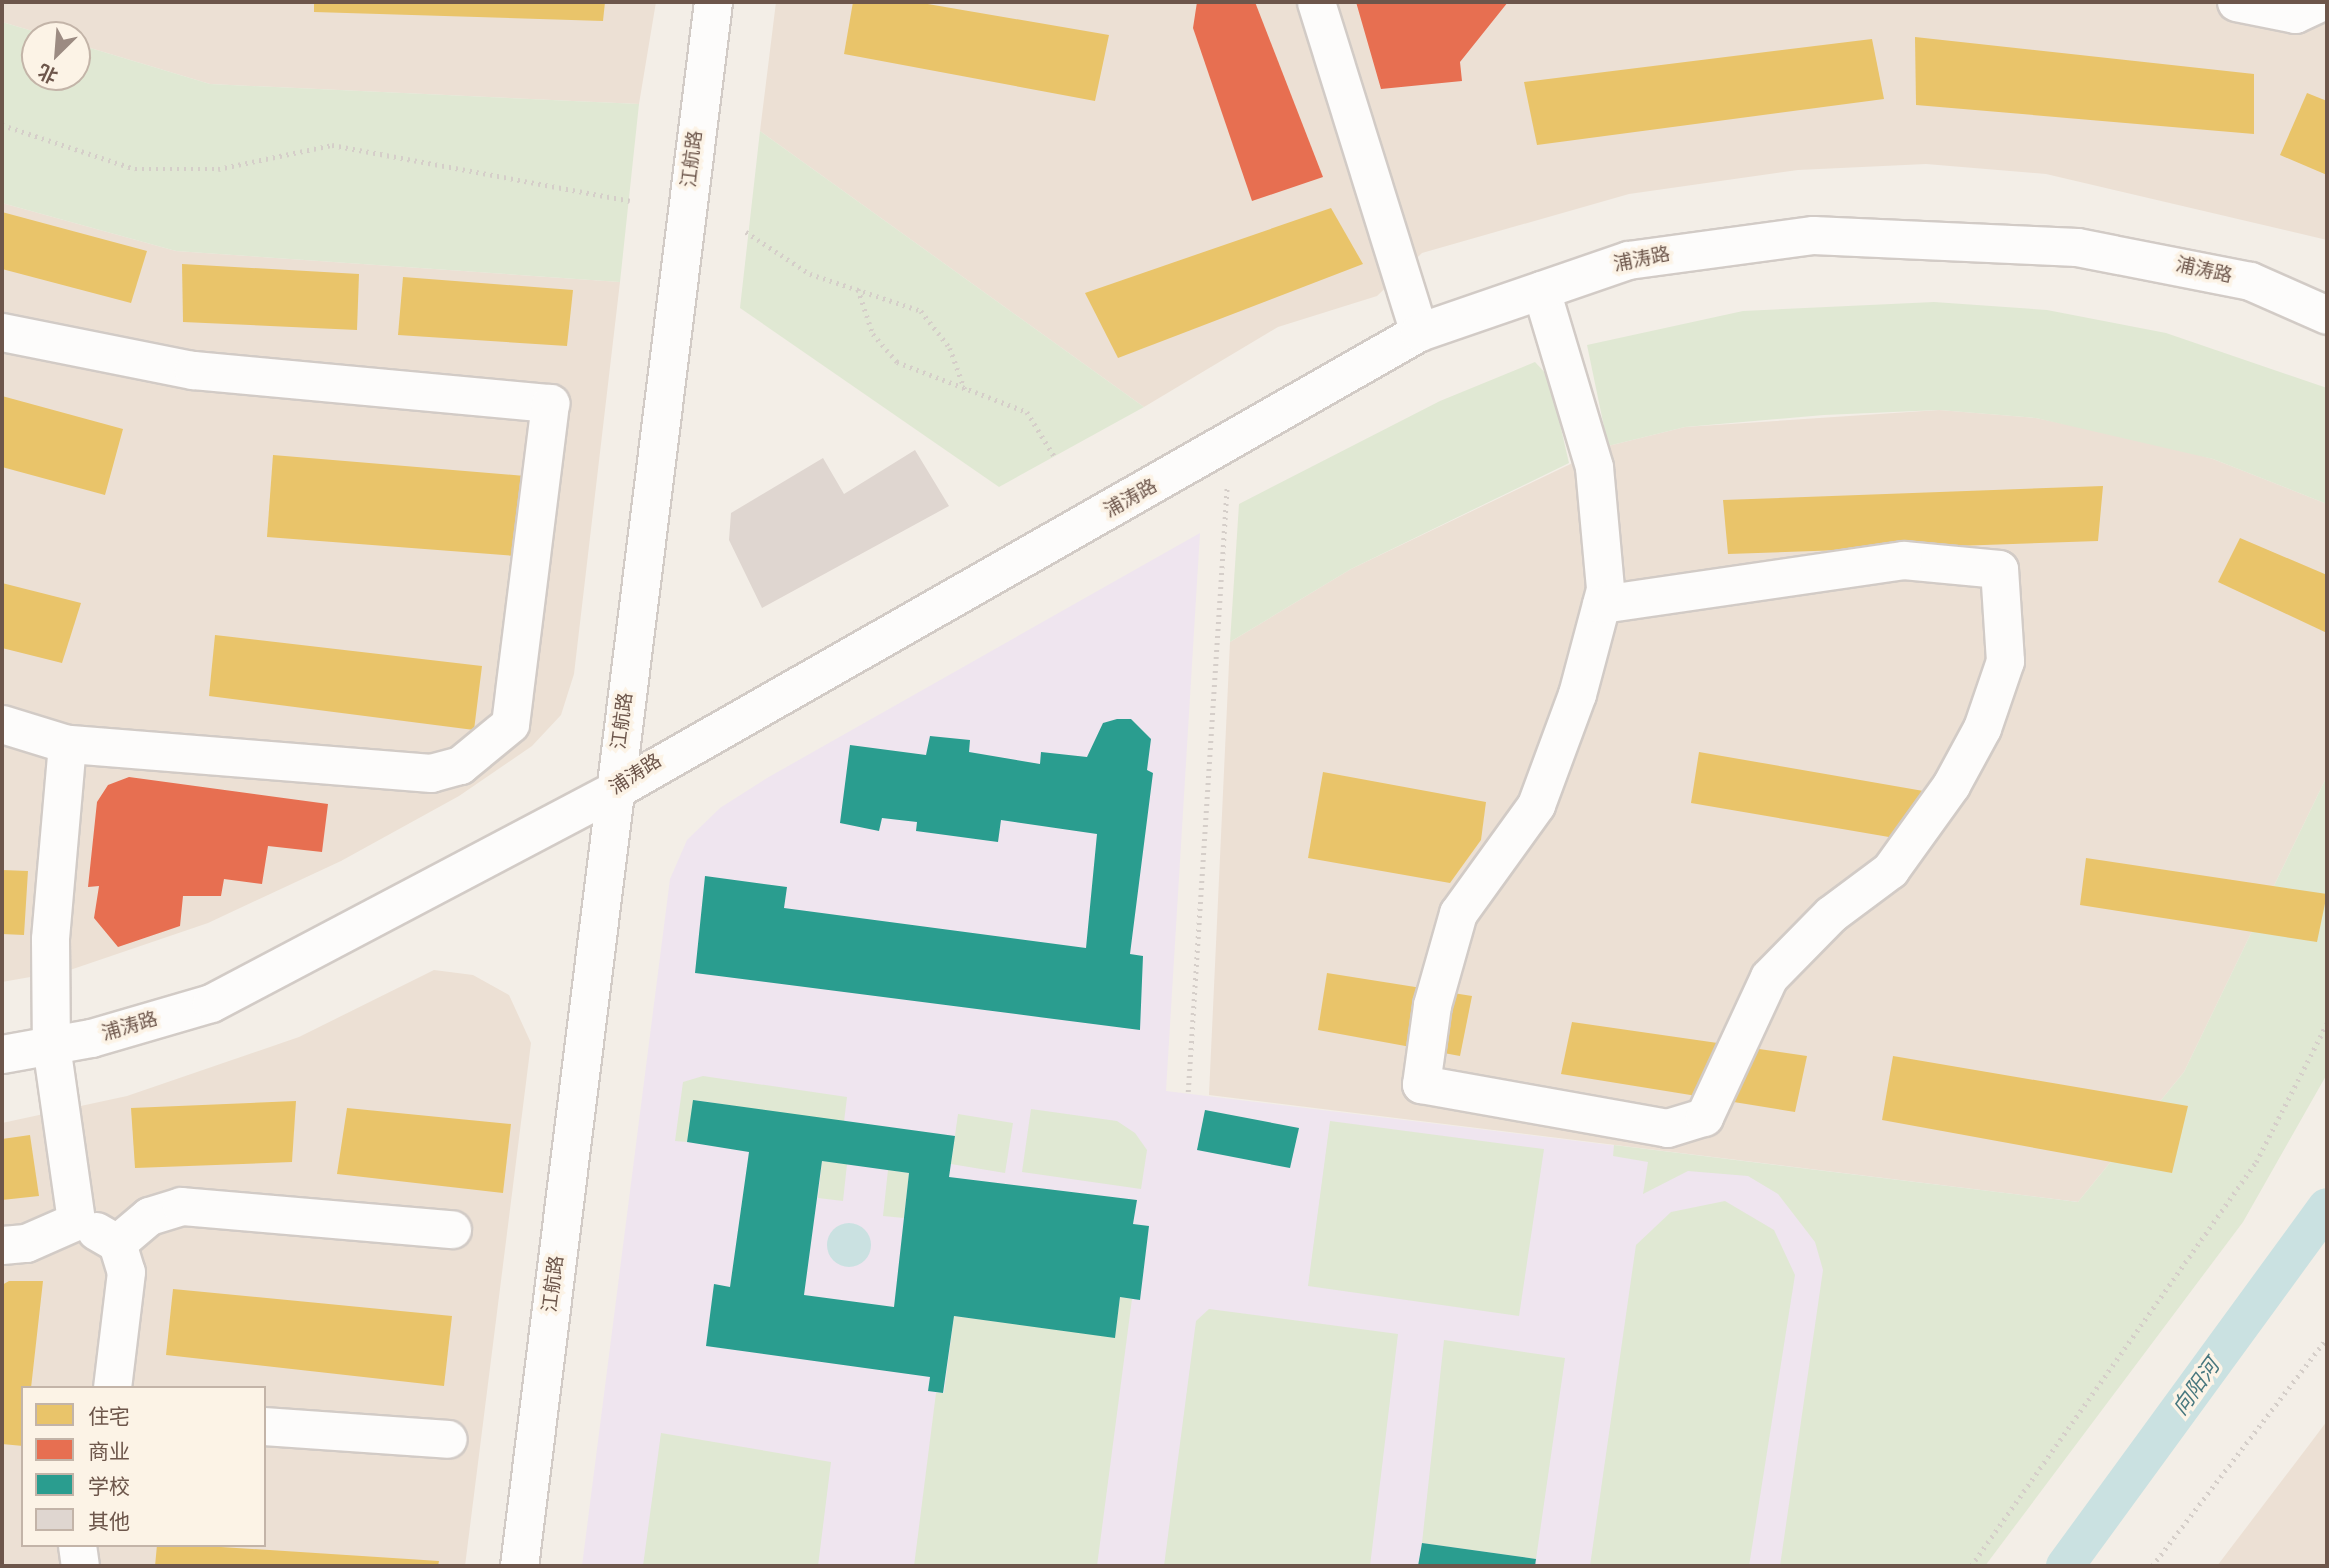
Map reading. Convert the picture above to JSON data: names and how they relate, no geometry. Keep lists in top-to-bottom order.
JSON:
{
  "streets": {
    "street": ["江航路", "浦涛路"]
  },
  "crossings": [
    ["江航路", "浦涛路"]
  ],
  "water": ["向阳河"],
  "legend": [
    "住宅",
    "商业",
    "学校",
    "其他"
  ],
  "north": "bottom left"
}
